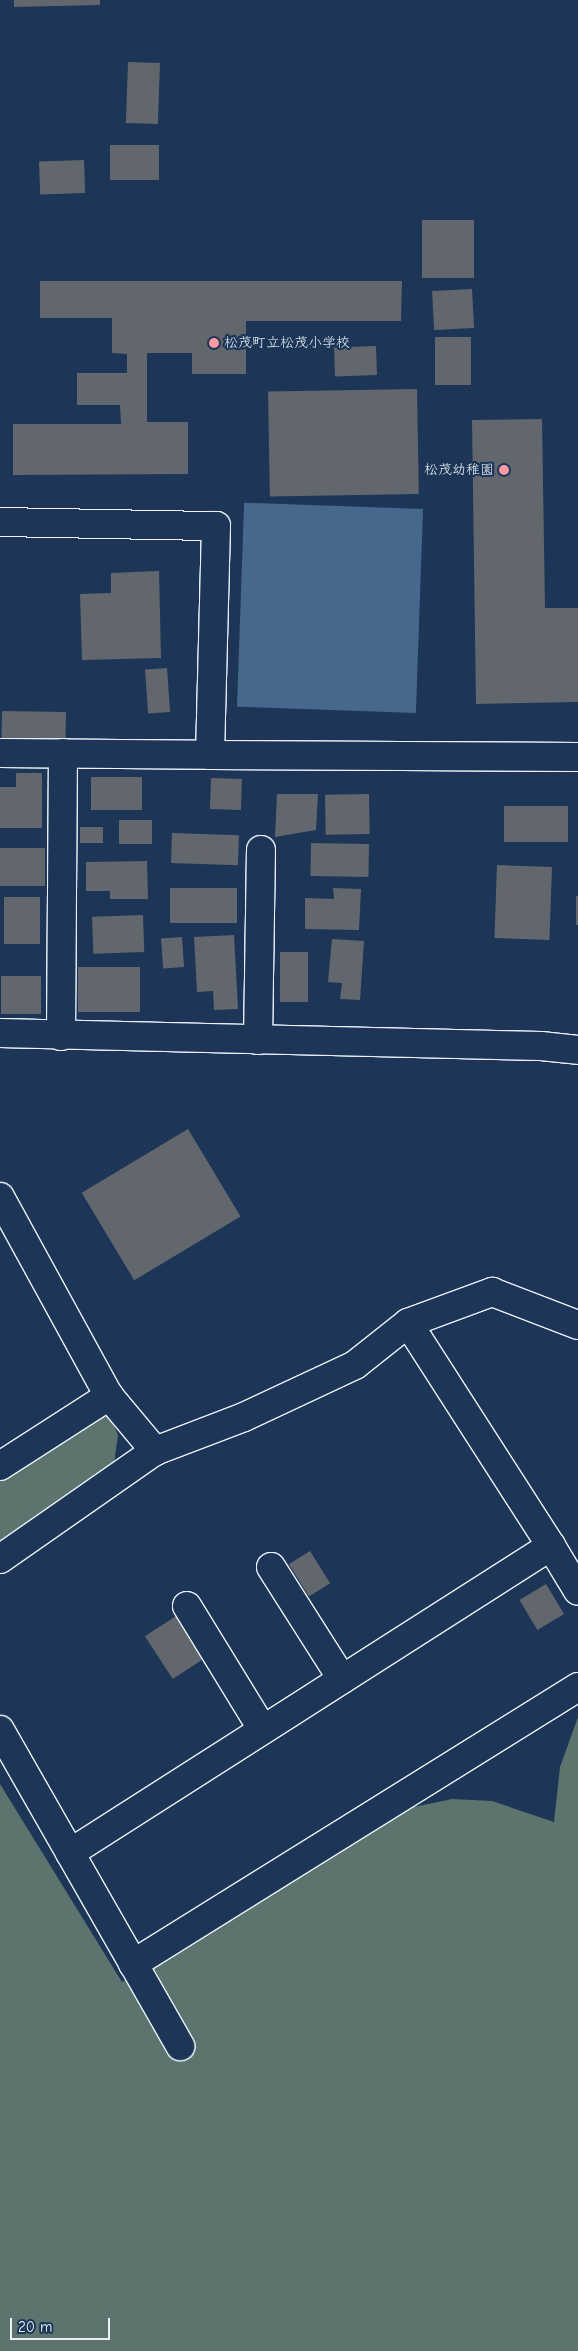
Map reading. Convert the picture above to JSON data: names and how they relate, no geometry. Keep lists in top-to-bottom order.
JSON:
{
  "places": ["松茂町立松茂小学校", "松茂幼稚園"],
  "scale_bar": "20 m"
}
